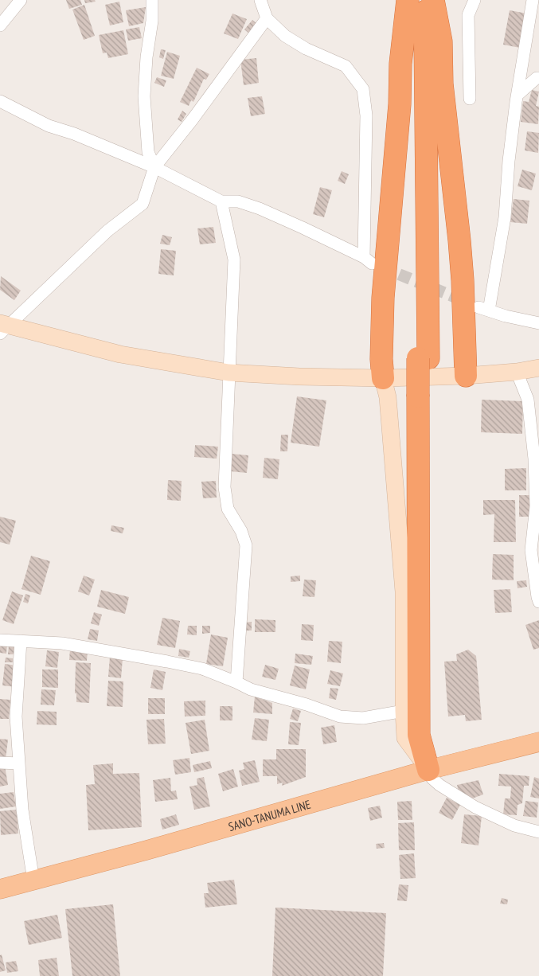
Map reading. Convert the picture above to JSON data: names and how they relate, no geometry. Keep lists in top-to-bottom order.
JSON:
{
  "streets": {
    "main road": ["SANO-TANUMA LINE"]
  }
}
